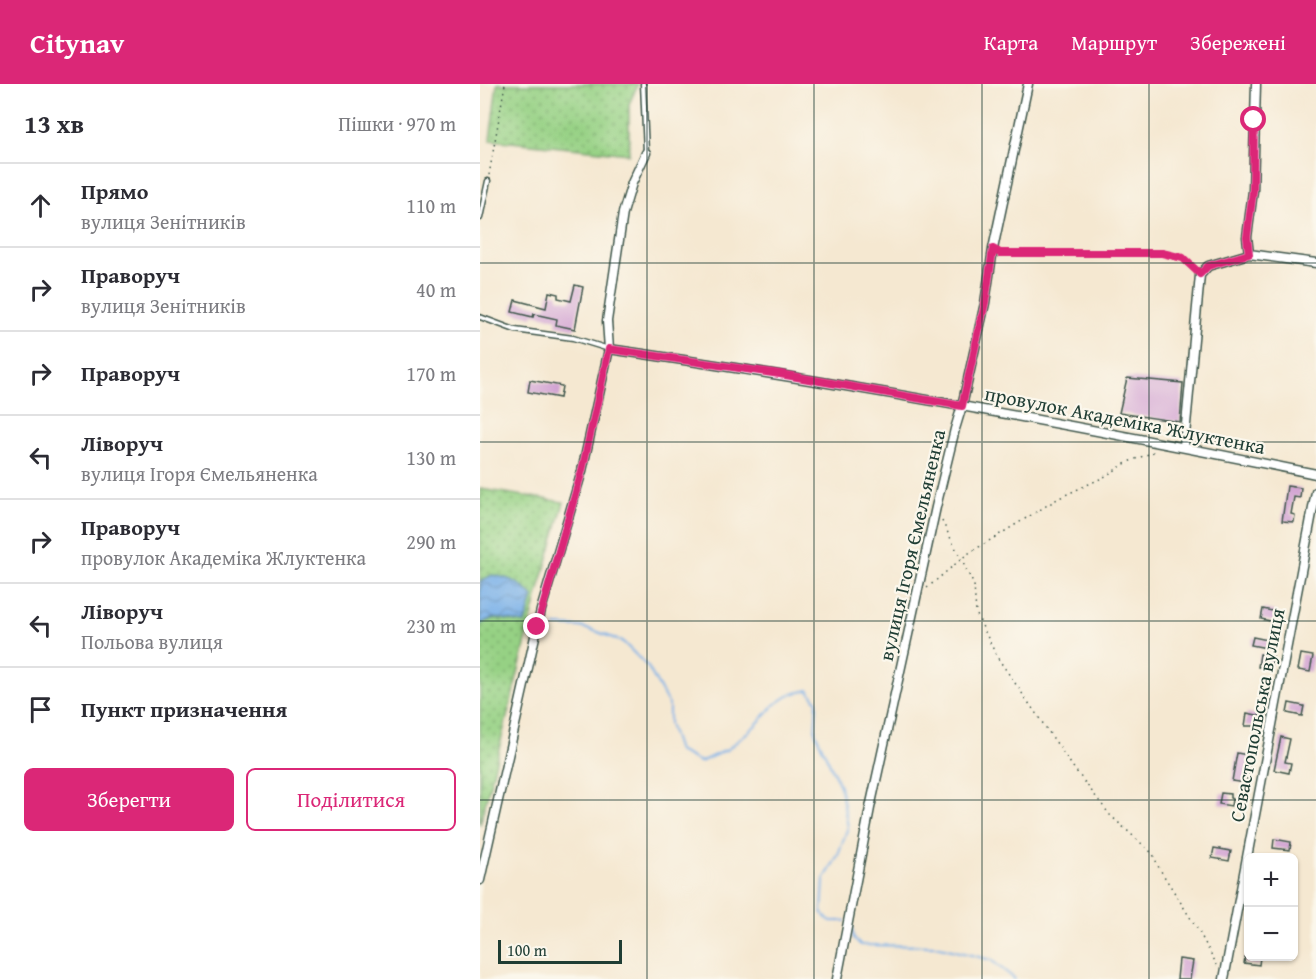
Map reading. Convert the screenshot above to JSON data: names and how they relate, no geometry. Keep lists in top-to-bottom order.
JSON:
{
  "streets": {
    "street": ["провулок Академіка Жлуктенка", "вулиця Ігоря Ємельяненка", "Севастопольська вулиця"]
  },
  "crossings": [
    ["провулок Академіка Жлуктенка", "вулиця Ігоря Ємельяненка"]
  ],
  "scale_bar": "100 m",
  "page": {
    "header": "Citynav",
    "nav": ["Карта", "Маршрут", "Збережені"],
    "heading": ["13 хв", "Пішки · 970 m"],
    "list": [
      ["Прямо", "вулиця Зенітників", "110 m"],
      ["Праворуч", "вулиця Зенітників", "40 m"],
      ["Праворуч", "170 m"],
      ["Ліворуч", "вулиця Ігоря Ємельяненка", "130 m"],
      ["Праворуч", "провулок Академіка Жлуктенка", "290 m"],
      ["Ліворуч", "Польова вулиця", "230 m"],
      "Пункт призначення"
    ],
    "buttons": ["Зберегти", "Поділитися"],
    "map_buttons": ["+", "−"],
    "scale": "100 m"
  }
}
